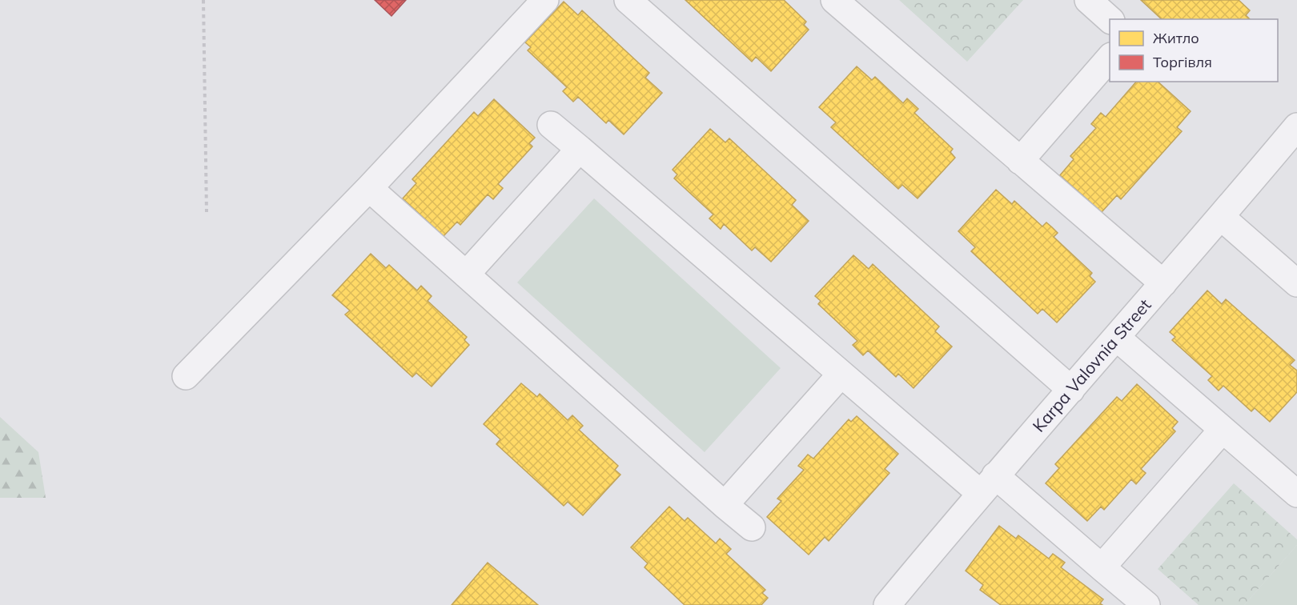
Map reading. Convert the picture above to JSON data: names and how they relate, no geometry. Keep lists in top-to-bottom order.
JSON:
{
  "streets": {
    "street": ["Karpa Valovnia Street"]
  },
  "legend": ["Житло", "Торгівля"]
}
